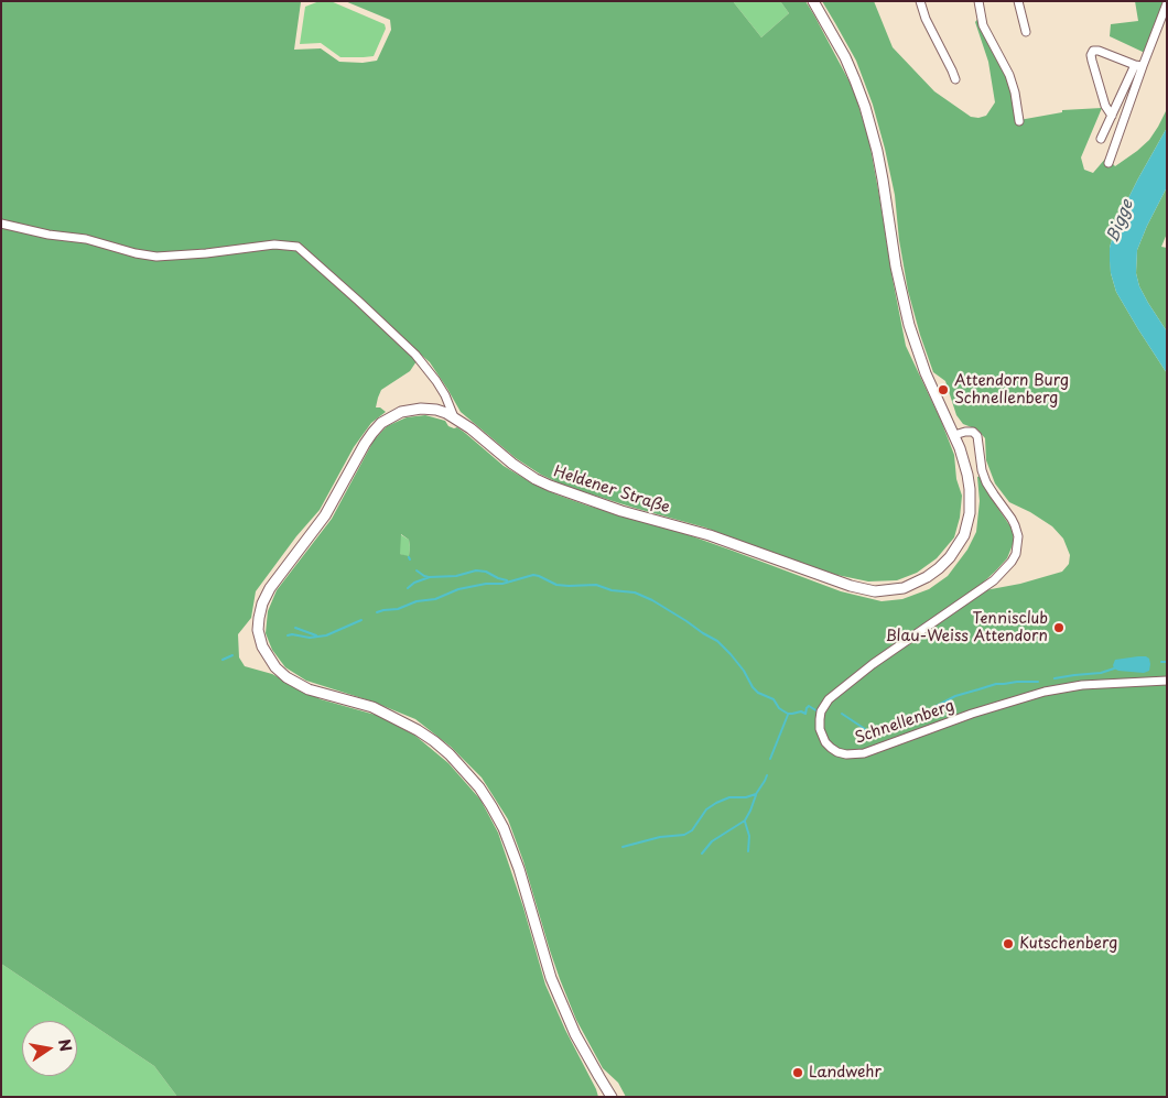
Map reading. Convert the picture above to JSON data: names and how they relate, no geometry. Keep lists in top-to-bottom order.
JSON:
{
  "streets": {
    "main road": ["Heldener Straße"],
    "street": ["Schnellenberg"]
  },
  "crossings": [
    ["Heldener Straße", "Schnellenberg"]
  ],
  "water": ["Bigge"],
  "places": [
    "Attendorn Burg Schnellenberg",
    "Tennisclub Blau-Weiss Attendorn",
    "Kutschenberg",
    "Landwehr"
  ],
  "north": "right"
}
